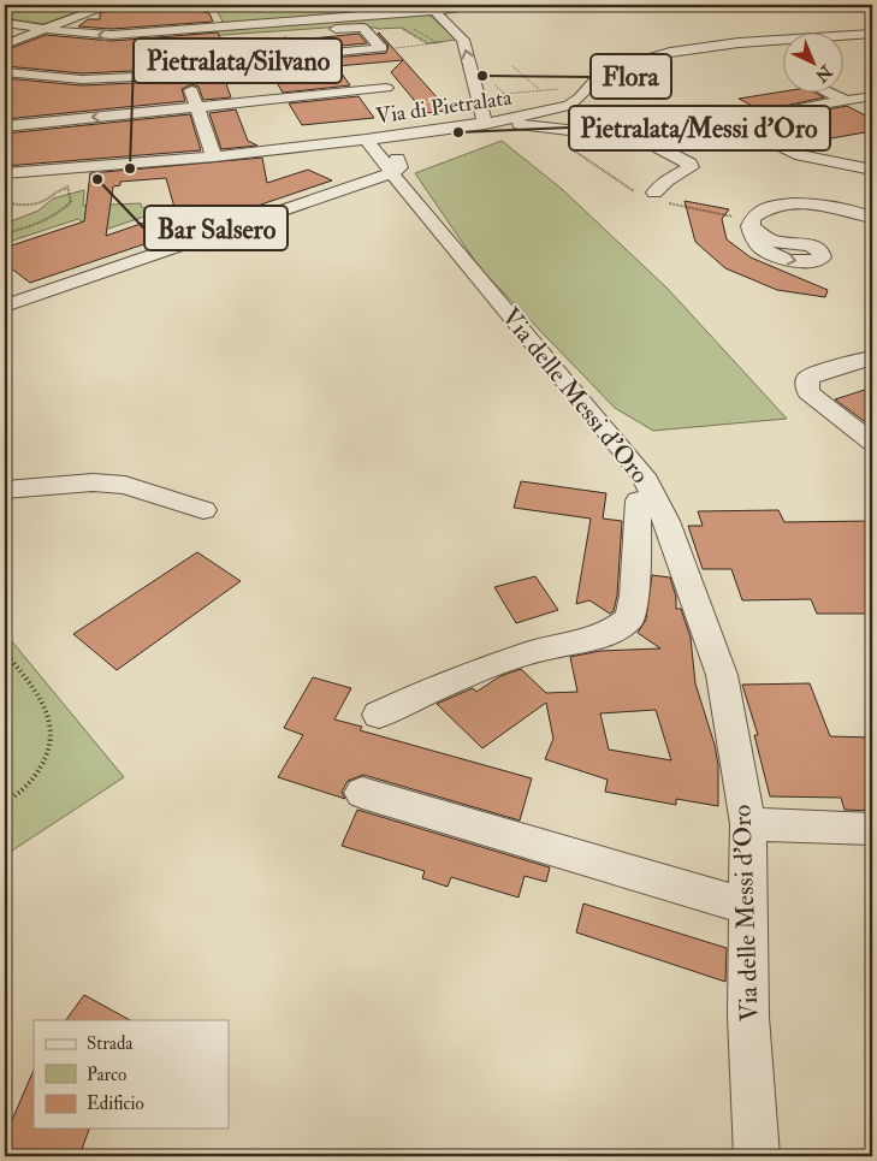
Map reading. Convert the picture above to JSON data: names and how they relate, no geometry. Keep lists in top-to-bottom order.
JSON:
{
  "streets": {
    "street": ["Via di Pietralata", "Via delle Messi d'Oro"]
  },
  "crossings": [
    ["Via di Pietralata", "Via delle Messi d'Oro"]
  ],
  "places": [
    "Flora",
    "Pietralata/Messi d'Oro",
    "Pietralata/Silvano",
    "Bar Salsero"
  ],
  "legend": ["Strada", "Parco", "Edificio"],
  "north": "bottom right"
}
